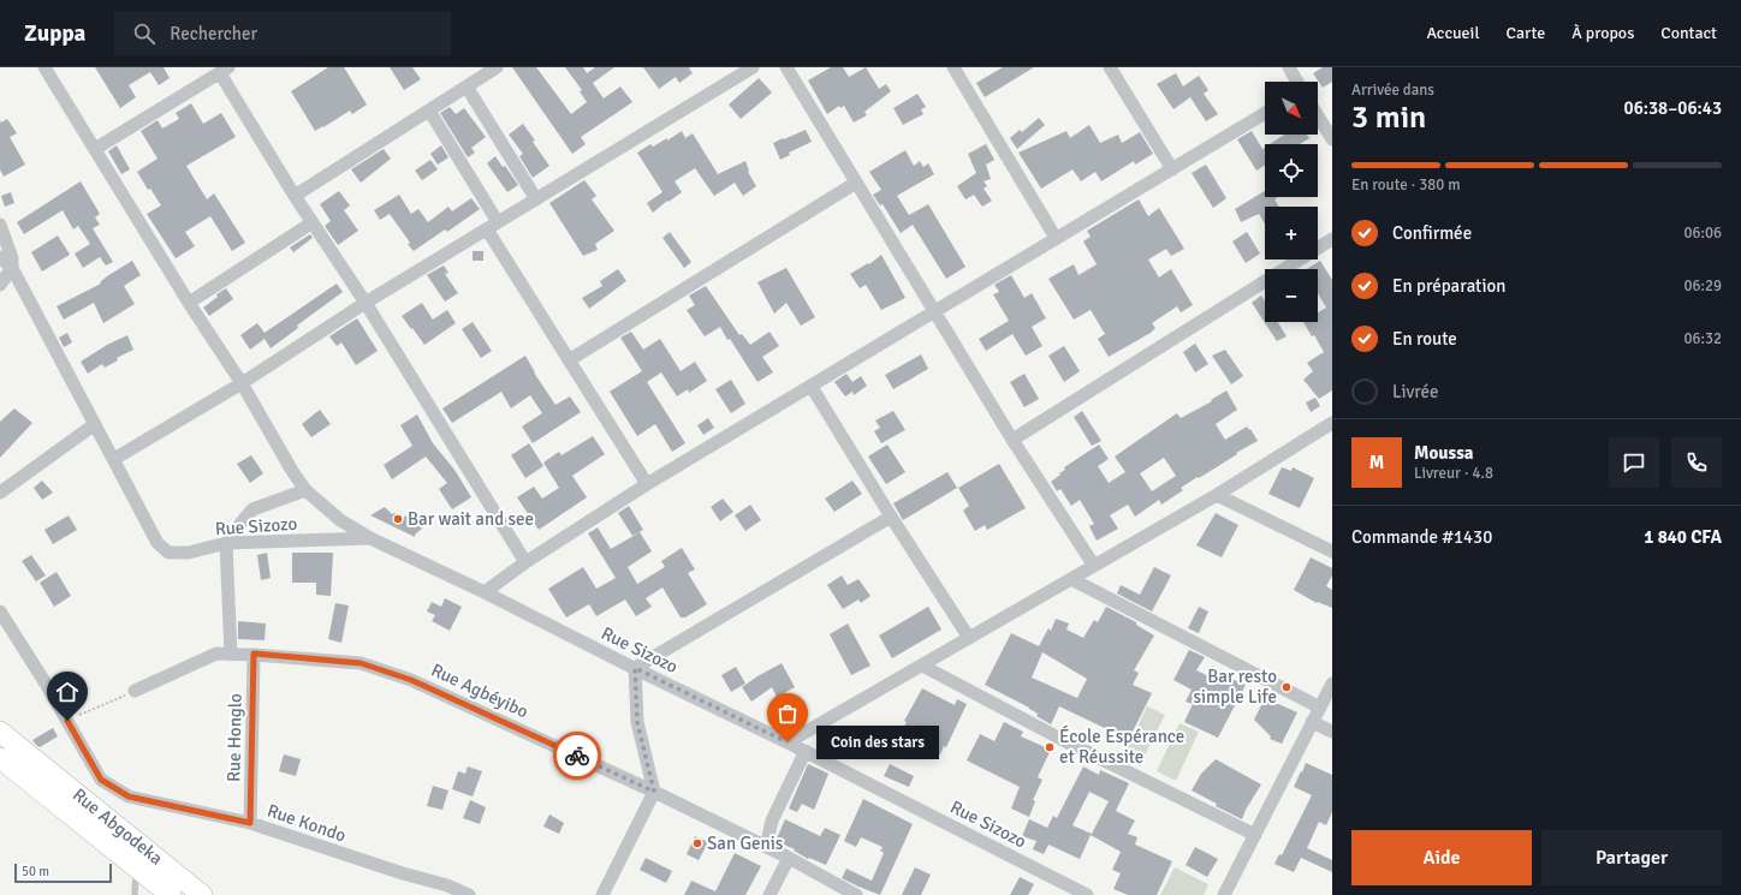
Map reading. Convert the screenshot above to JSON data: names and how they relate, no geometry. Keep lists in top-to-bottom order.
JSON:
{
  "streets": {
    "main road": ["Rue Abgodeka"],
    "street": [
      "Rue Sizozo",
      "Rue Agbéyibo",
      "Rue Honglo",
      "Rue Kondo"
    ]
  },
  "crossings": [
    ["Rue Agbéyibo", "Rue Honglo"],
    ["Rue Honglo", "Rue Kondo"]
  ],
  "places": [
    "Bar wait and see",
    "Bar resto simple Life",
    "Coin des stars",
    "École Espérance et Réussite",
    "San Genis"
  ],
  "scale_bar": "50 m",
  "north": "bottom right",
  "page": {
    "header": "Zuppa",
    "search": "Rechercher",
    "nav": [
      "Accueil",
      "Carte",
      "À propos",
      "Contact"
    ],
    "heading": ["3 min", "Arrivée dans", "06:38–06:43"],
    "panel": [
      "Moussa",
      "Livreur · 4.8",
      "Commande #1430",
      "1 840 CFA"
    ],
    "map_buttons": ["+", "−"],
    "bar": "En route · 380 m",
    "list": [
      ["Confirmée", "06:06"],
      ["En préparation", "06:29"],
      ["En route", "06:32"],
      "Livrée"
    ],
    "round": "M",
    "bubble": "Coin des stars",
    "buttons": ["Aide", "Partager"],
    "scale": "50 m"
  }
}
